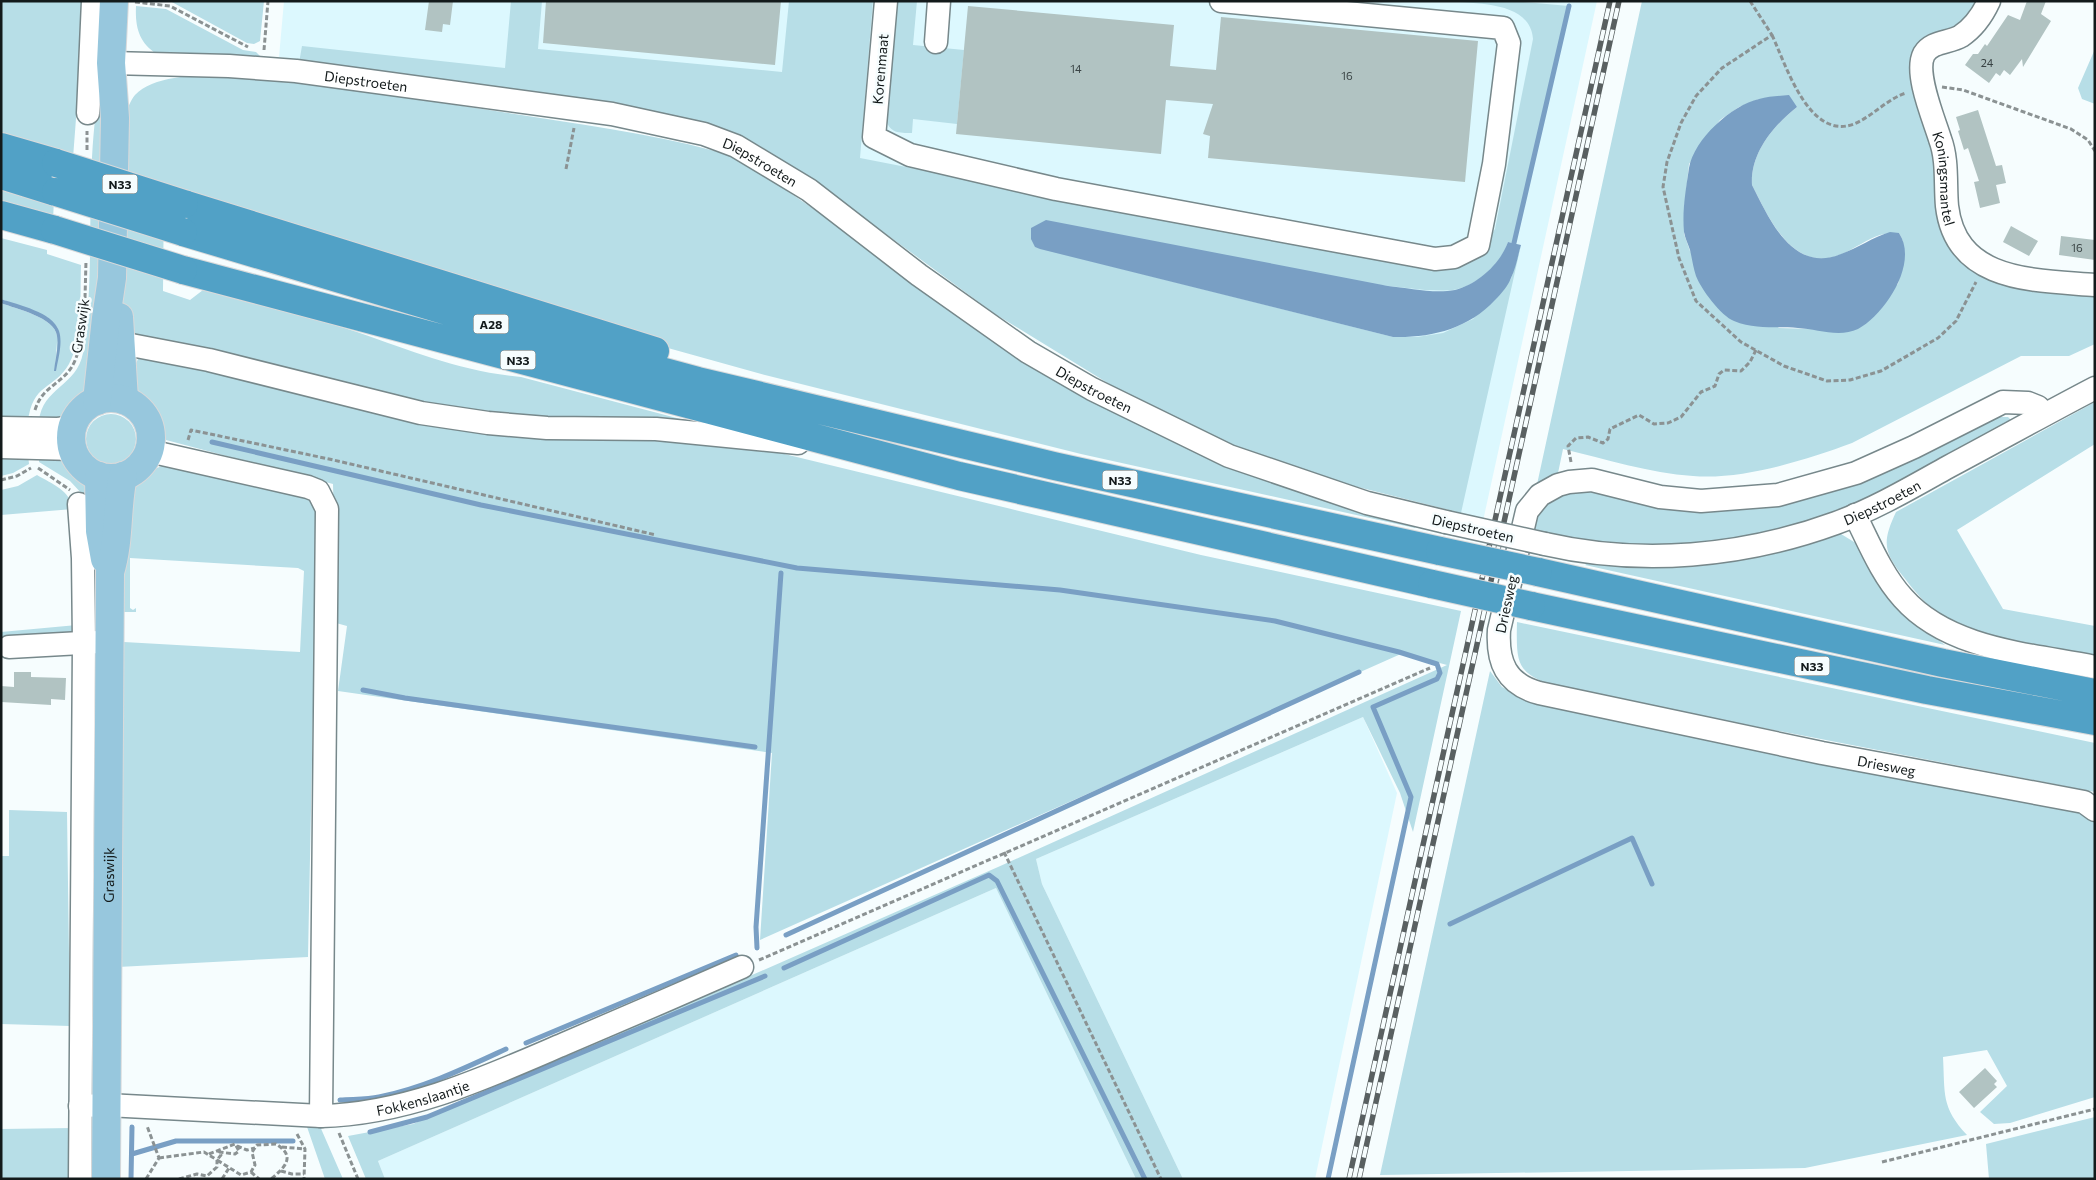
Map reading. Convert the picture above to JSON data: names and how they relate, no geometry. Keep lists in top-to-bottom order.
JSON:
{
  "streets": {
    "highway": ["N33", "A28"],
    "main road": ["Graswijk"],
    "street": [
      "Korenmaat",
      "Diepstroeten",
      "Koningsmantel",
      "Driesweg",
      "Fokkenslaantje"
    ]
  },
  "crossings": [
    ["Diepstroeten", "Graswijk"],
    ["Diepstroeten", "Driesweg"],
    ["N33", "A28"],
    ["N33", "Graswijk"],
    ["Graswijk", "Fokkenslaantje"]
  ],
  "house_numbers": [
    "24",
    "14",
    "16",
    "16"
  ]
}
